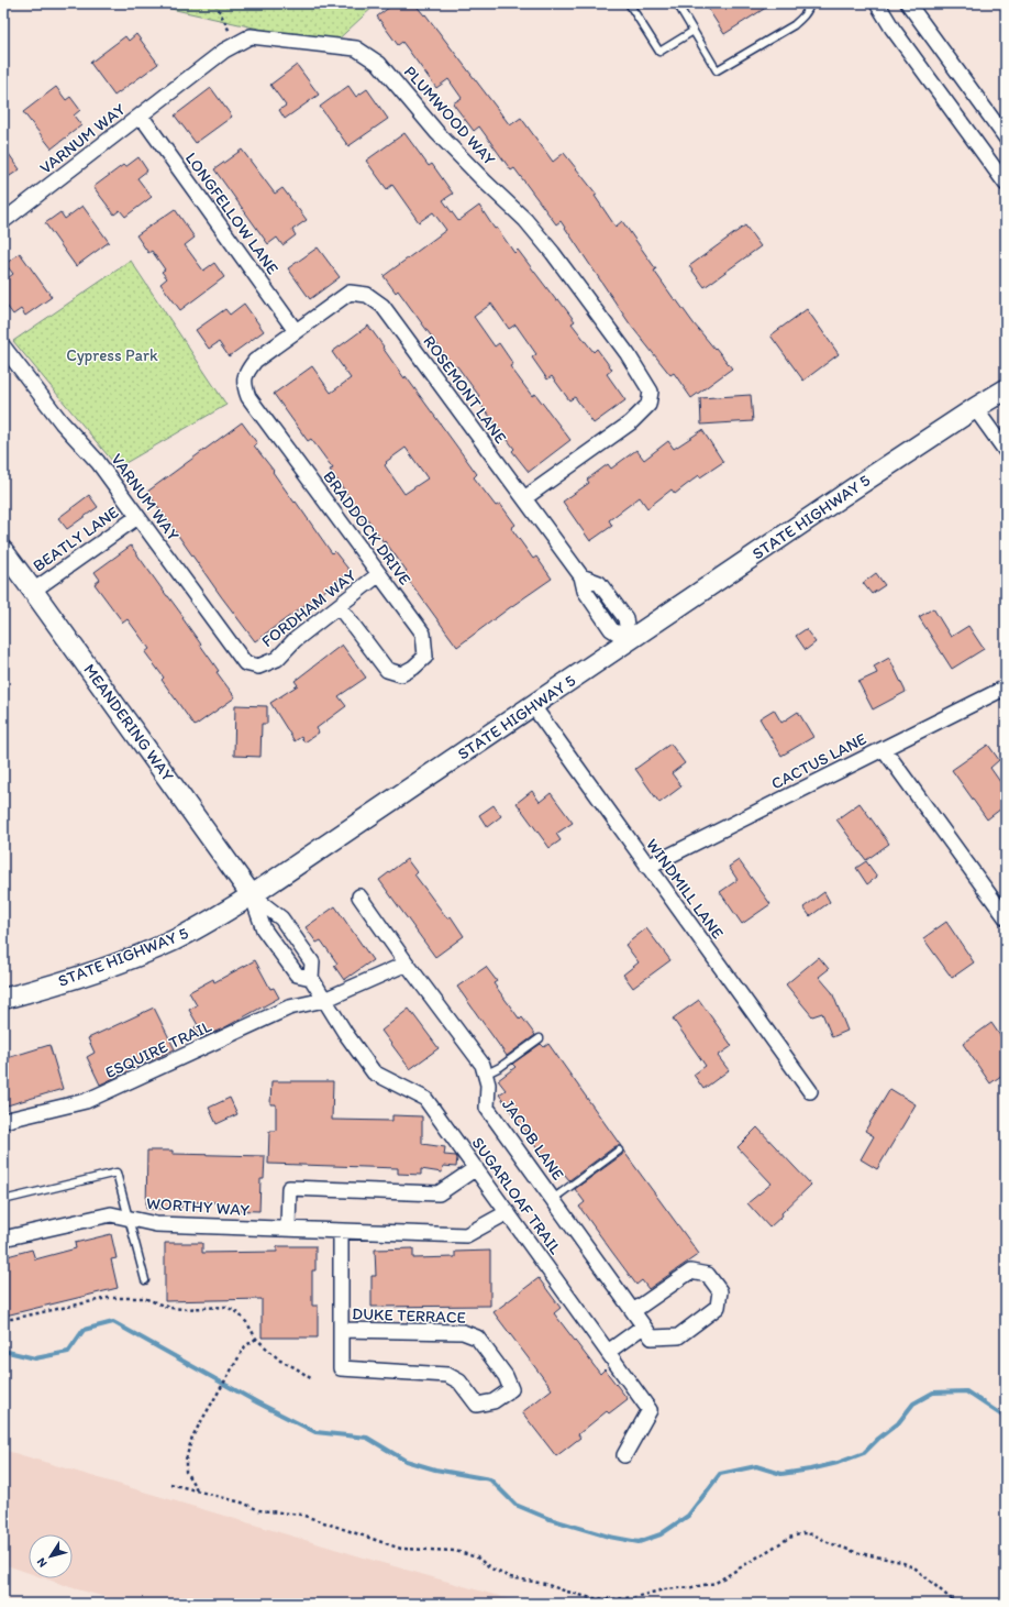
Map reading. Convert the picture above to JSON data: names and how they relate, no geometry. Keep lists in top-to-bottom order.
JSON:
{
  "streets": {
    "main road": ["STATE HIGHWAY 5", "MEANDERING WAY"],
    "street": [
      "PLUMWOOD WAY",
      "VARNUM WAY",
      "LONGFELLOW LANE",
      "ROSEMONT LANE",
      "BRADDOCK DRIVE",
      "BEATLY LANE",
      "FORDHAM WAY",
      "CACTUS LANE",
      "WINDMILL LANE",
      "ESQUIRE TRAIL",
      "JACOB LANE",
      "SUGARLOAF TRAIL",
      "WORTHY WAY",
      "DUKE TERRACE"
    ]
  },
  "crossings": [
    ["PLUMWOOD WAY", "VARNUM WAY"],
    ["PLUMWOOD WAY", "LONGFELLOW LANE"],
    ["PLUMWOOD WAY", "ROSEMONT LANE"],
    ["VARNUM WAY", "LONGFELLOW LANE"],
    ["VARNUM WAY", "BEATLY LANE"],
    ["VARNUM WAY", "FORDHAM WAY"],
    ["LONGFELLOW LANE", "ROSEMONT LANE"],
    ["LONGFELLOW LANE", "BRADDOCK DRIVE"],
    ["ROSEMONT LANE", "STATE HIGHWAY 5"],
    ["ROSEMONT LANE", "BRADDOCK DRIVE"],
    ["STATE HIGHWAY 5", "MEANDERING WAY"],
    ["STATE HIGHWAY 5", "WINDMILL LANE"],
    ["STATE HIGHWAY 5", "SUGARLOAF TRAIL"],
    ["BRADDOCK DRIVE", "FORDHAM WAY"],
    ["BEATLY LANE", "MEANDERING WAY"],
    ["MEANDERING WAY", "SUGARLOAF TRAIL"],
    ["CACTUS LANE", "WINDMILL LANE"],
    ["ESQUIRE TRAIL", "JACOB LANE"],
    ["ESQUIRE TRAIL", "SUGARLOAF TRAIL"],
    ["SUGARLOAF TRAIL", "WORTHY WAY"],
    ["WORTHY WAY", "DUKE TERRACE"]
  ],
  "parks": ["Cypress Park"],
  "north": "bottom left"
}
